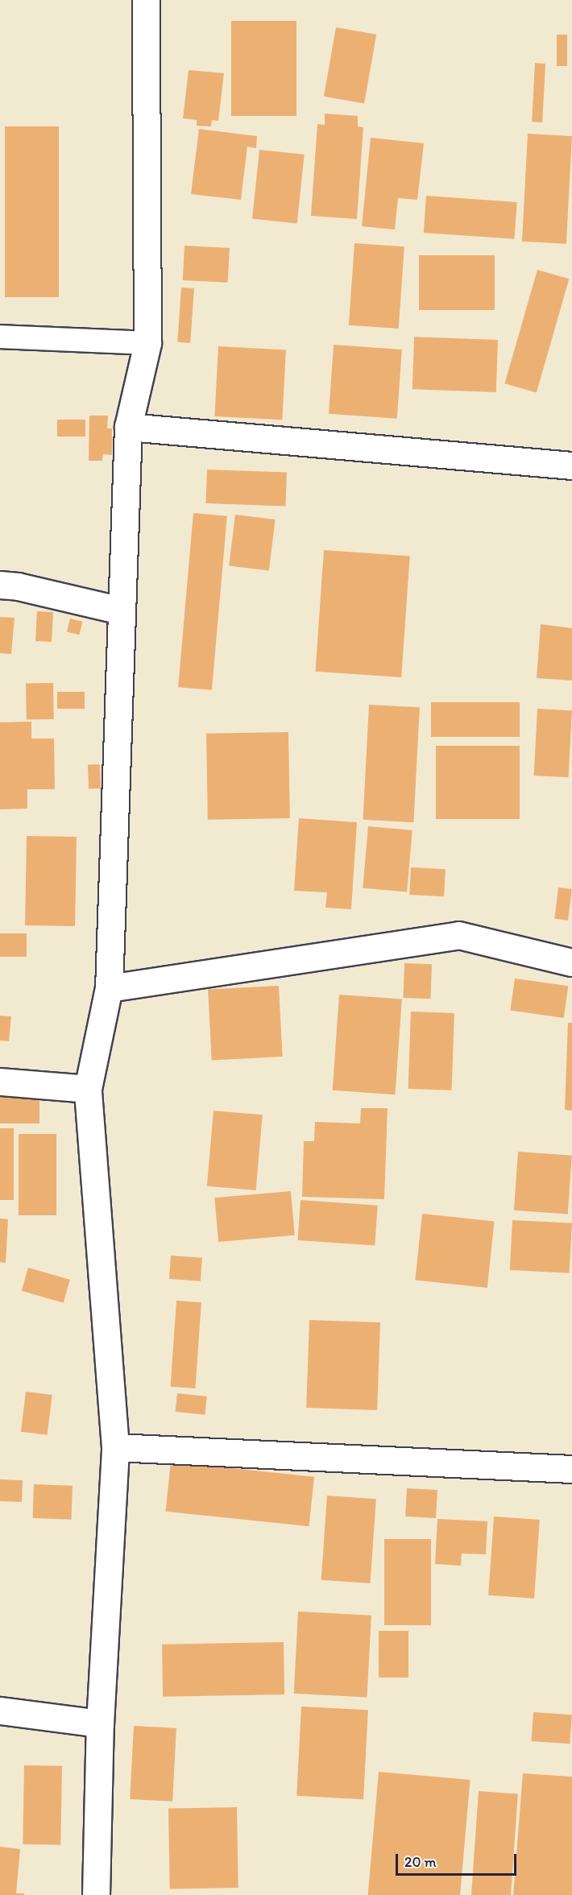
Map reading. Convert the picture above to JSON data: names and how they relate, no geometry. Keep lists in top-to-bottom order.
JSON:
{
  "scale_bar": "20 m"
}
